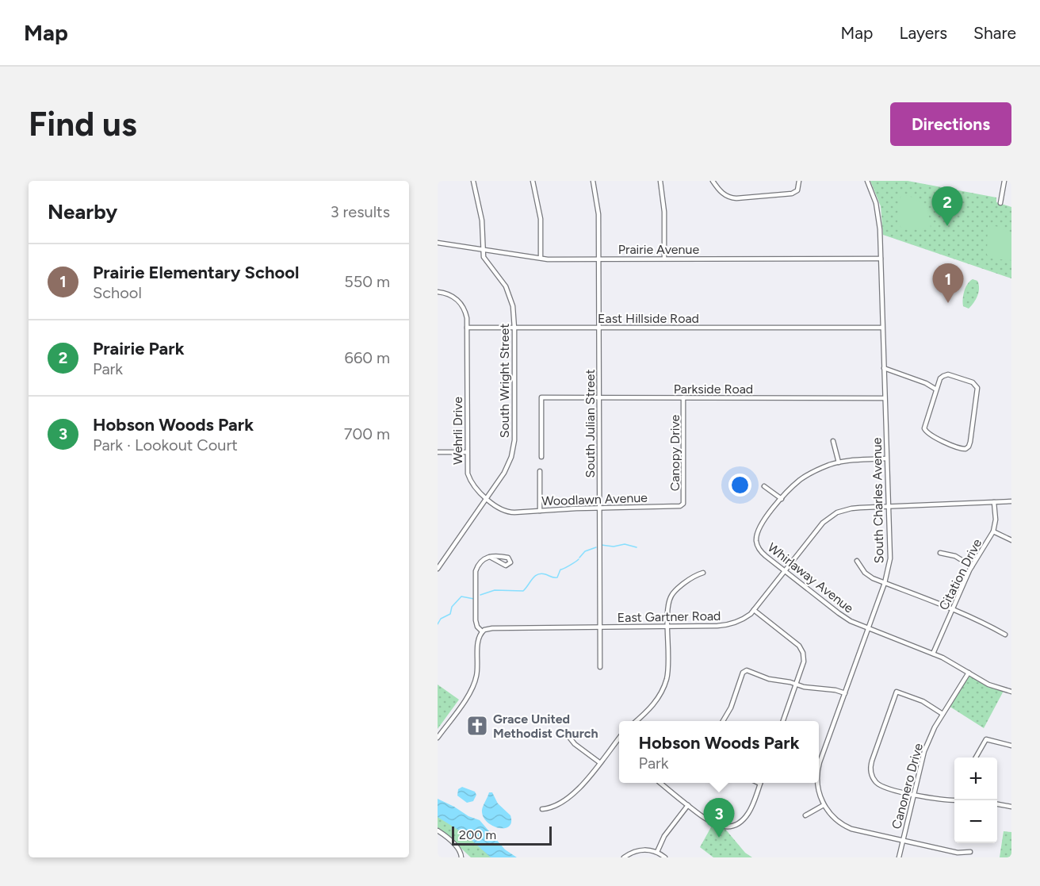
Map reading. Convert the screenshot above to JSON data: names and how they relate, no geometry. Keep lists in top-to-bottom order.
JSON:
{
  "streets": {
    "street": [
      "Prairie Avenue",
      "East Hillside Road",
      "South Wright Street",
      "Parkside Road",
      "South Julian Street",
      "Wehrli Drive",
      "Canopy Drive",
      "Woodlawn Avenue",
      "South Charles Avenue",
      "Citation Drive",
      "Whirlaway Avenue",
      "East Gartner Road",
      "Canonero Drive"
    ]
  },
  "crossings": [
    ["Prairie Avenue", "South Wright Street"],
    ["Prairie Avenue", "South Julian Street"],
    ["Prairie Avenue", "South Charles Avenue"],
    ["East Hillside Road", "South Wright Street"],
    ["East Hillside Road", "South Julian Street"],
    ["East Hillside Road", "Wehrli Drive"],
    ["East Hillside Road", "South Charles Avenue"],
    ["South Wright Street", "Wehrli Drive"],
    ["Parkside Road", "South Julian Street"],
    ["Parkside Road", "Canopy Drive"],
    ["Parkside Road", "South Charles Avenue"],
    ["South Julian Street", "Woodlawn Avenue"],
    ["South Julian Street", "East Gartner Road"],
    ["Wehrli Drive", "Woodlawn Avenue"],
    ["Canopy Drive", "Woodlawn Avenue"],
    ["South Charles Avenue", "Whirlaway Avenue"],
    ["South Charles Avenue", "East Gartner Road"],
    ["Citation Drive", "Whirlaway Avenue"],
    ["Citation Drive", "East Gartner Road"],
    ["Whirlaway Avenue", "East Gartner Road"],
    ["Whirlaway Avenue", "Canonero Drive"]
  ],
  "places": {
    "church": ["Grace United Methodist Church"]
  },
  "scale_bar": "200 m",
  "page": {
    "header": "Map",
    "nav": ["Map", "Layers", "Share"],
    "buttons": "Directions",
    "title": "Find us",
    "heading": ["Nearby", "3 results"],
    "pins": ["2", "1", "3"],
    "list": [
      {
        "mark": "1",
        "name": "Prairie Elementary School",
        "note": "School",
        "value": "550 m"
      },
      {
        "mark": "2",
        "name": "Prairie Park",
        "note": "Park",
        "value": "660 m"
      },
      {
        "mark": "3",
        "name": "Hobson Woods Park",
        "note": "Park · Lookout Court",
        "value": "700 m"
      }
    ],
    "popup": ["Hobson Woods Park", "Park"],
    "map_buttons": ["+", "−"],
    "scale": "200 m"
  }
}
